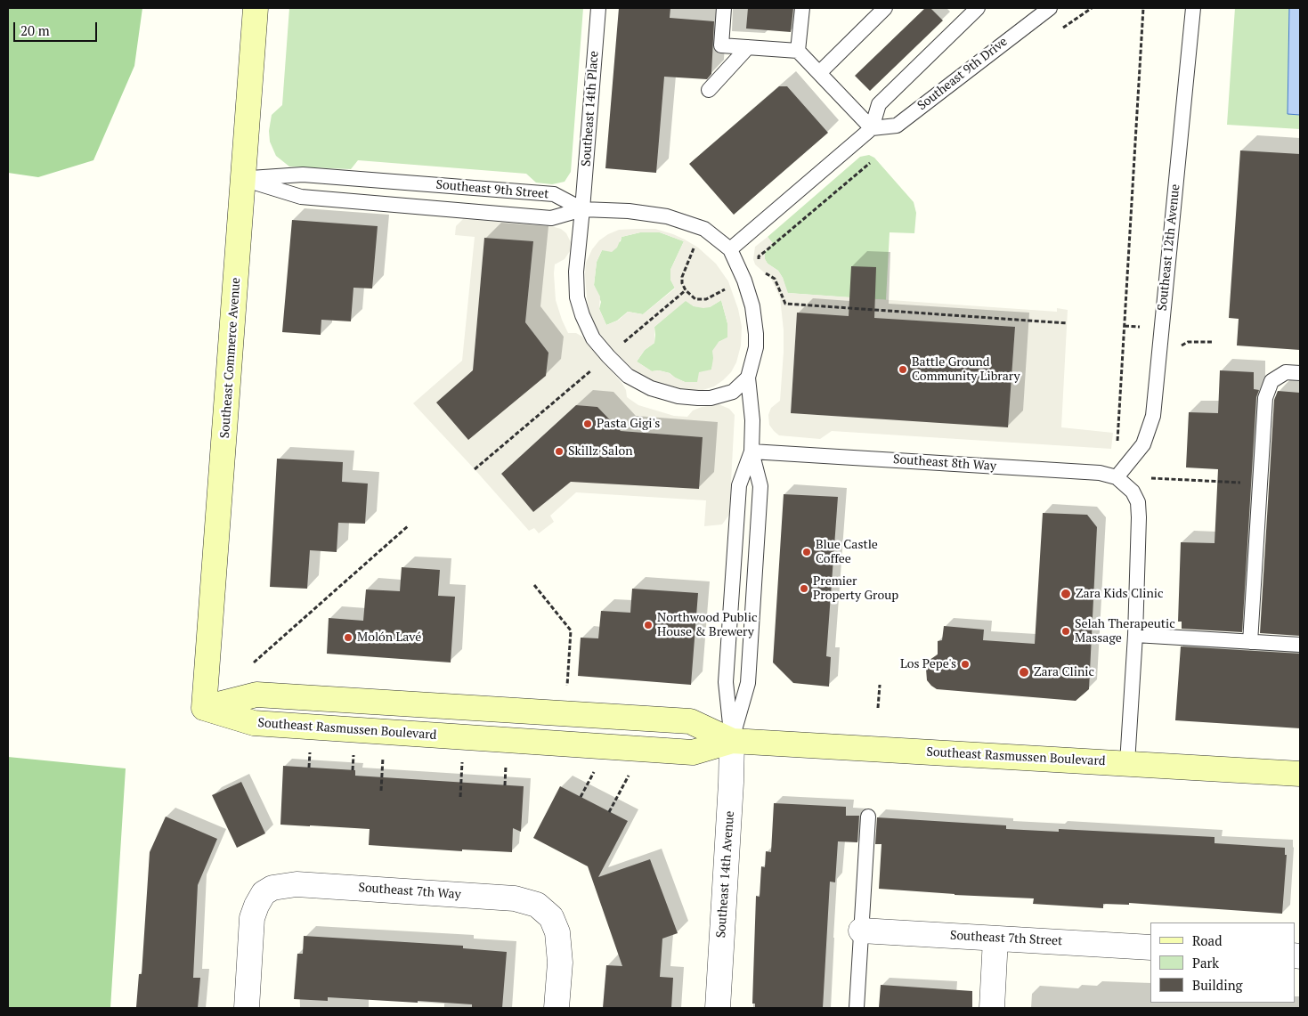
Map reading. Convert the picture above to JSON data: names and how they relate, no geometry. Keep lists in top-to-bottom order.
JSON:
{
  "streets": {
    "street": [
      "Southeast Commerce Avenue",
      "Southeast Rasmussen Boulevard",
      "Southeast 14th Avenue",
      "Southeast 7th Way",
      "Southeast 7th Street"
    ],
    "lane": [
      "Southeast 9th Drive",
      "Southeast 14th Place",
      "Southeast 9th Street",
      "Southeast 12th Avenue",
      "Southeast 8th Way"
    ]
  },
  "crossings": [
    ["Southeast 14th Place", "Southeast 9th Street"],
    ["Southeast 14th Place", "Southeast 14th Avenue"],
    ["Southeast 9th Street", "Southeast Commerce Avenue"],
    ["Southeast 12th Avenue", "Southeast 8th Way"],
    ["Southeast Commerce Avenue", "Southeast Rasmussen Boulevard"],
    ["Southeast 8th Way", "Southeast 14th Avenue"],
    ["Southeast Rasmussen Boulevard", "Southeast 14th Avenue"]
  ],
  "places": [
    "Battle Ground Community Library",
    "Pasta Gigi's",
    "Skillz Salon",
    "Blue Castle Coffee",
    "Premier Property Group",
    "Zara Kids Clinic",
    "Northwood Public House & Brewery",
    "Selah Therapeutic Massage",
    "Molón Lavé",
    "Los Pepe's",
    "Zara Clinic"
  ],
  "legend": ["Road", "Park", "Building"],
  "scale_bar": "20 m"
}
